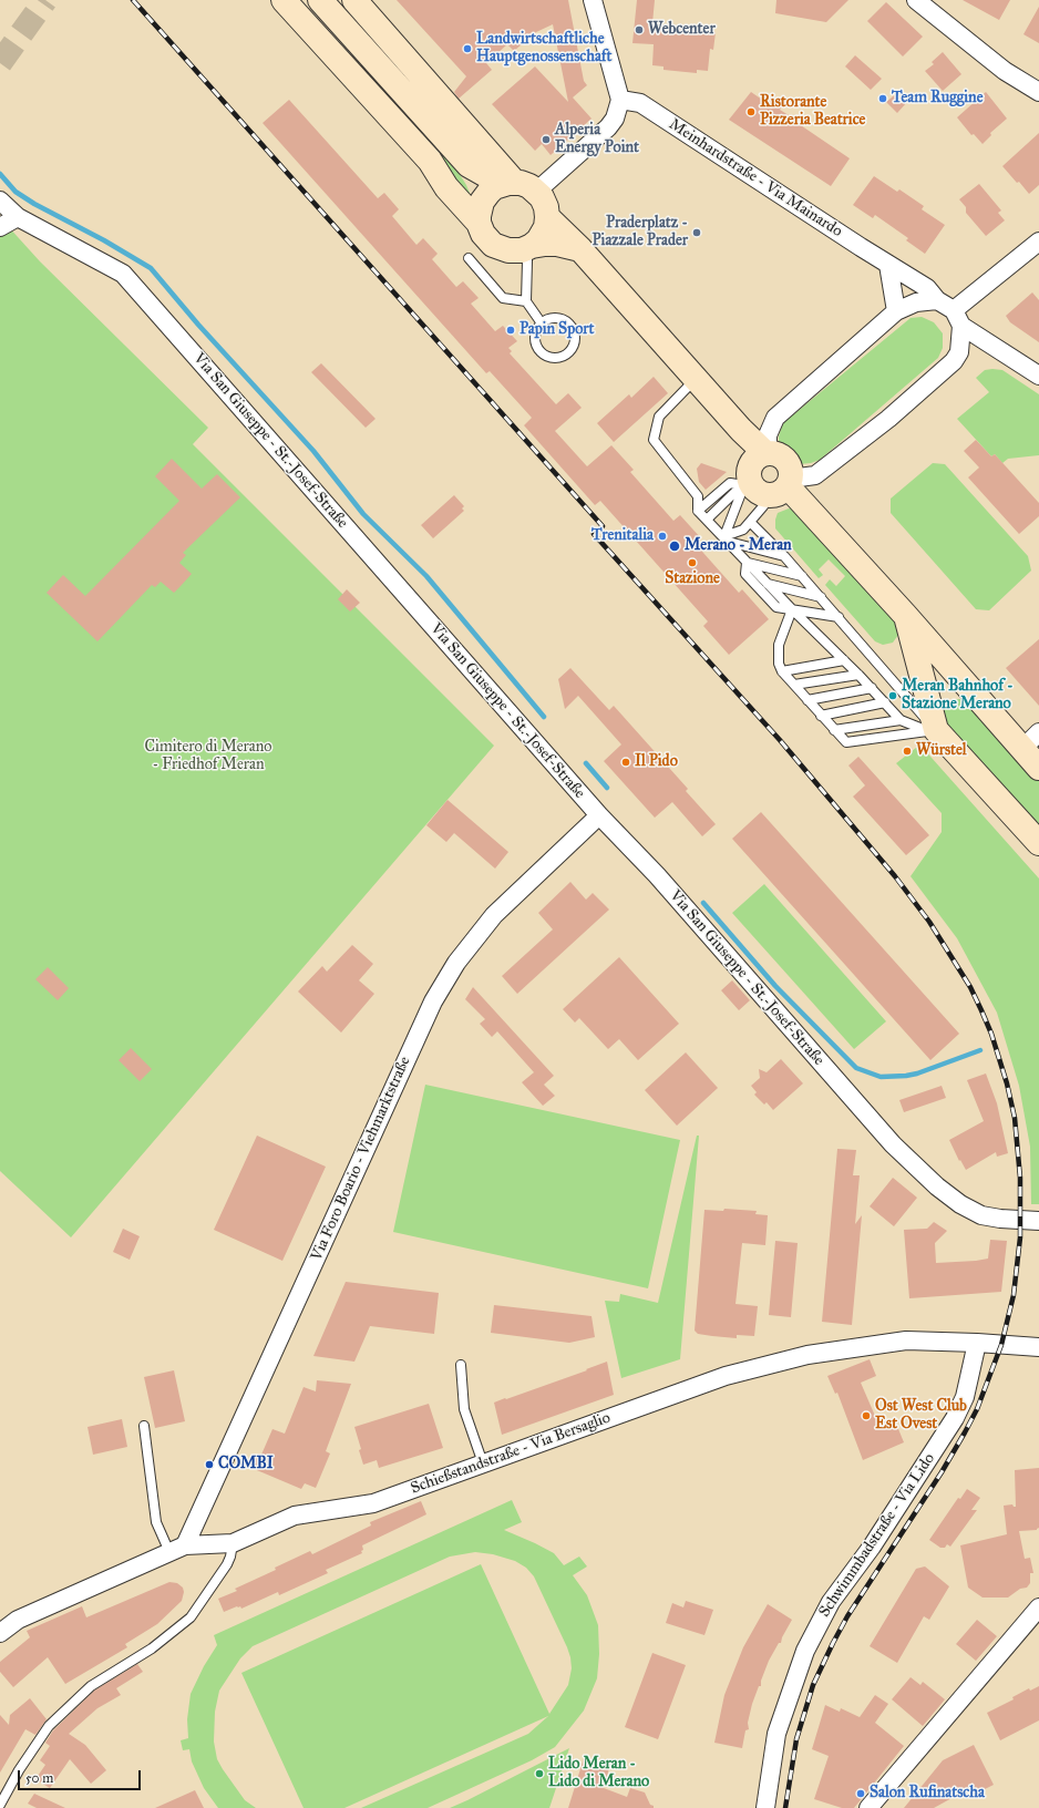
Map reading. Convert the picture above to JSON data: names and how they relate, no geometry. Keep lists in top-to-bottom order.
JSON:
{
  "streets": {
    "street": [
      "Meinhardstraße - Via Mainardo",
      "Via San Giuseppe - St.-Josef-Straße",
      "Via Foro Boario - Viehmarktstraße",
      "Schießstandstraße - Via Bersaglio",
      "Schwimmbadstraße - Via Lido"
    ]
  },
  "crossings": [
    ["Via San Giuseppe - St.-Josef-Straße", "Via Foro Boario - Viehmarktstraße"],
    ["Via Foro Boario - Viehmarktstraße", "Schießstandstraße - Via Bersaglio"],
    ["Schießstandstraße - Via Bersaglio", "Schwimmbadstraße - Via Lido"]
  ],
  "parks": ["Cimitero di Merano - Friedhof Meran"],
  "places": [
    "Webcenter",
    "Landwirtschaftliche Hauptgenossenschaft",
    "Team Ruggine",
    "Ristorante Pizzeria Beatrice",
    "Alperia Energy Point",
    "Praderplatz - Piazzale Prader",
    "Papin Sport",
    "Trenitalia",
    "Merano - Meran",
    "Stazione",
    "Meran Bahnhof - Stazione Merano",
    "Würstel",
    "Il Pido",
    "Ost West Club Est Ovest",
    "COMBI",
    "Lido Meran - Lido di Merano",
    "Salon Rufinatscha"
  ],
  "scale_bar": "50 m"
}
